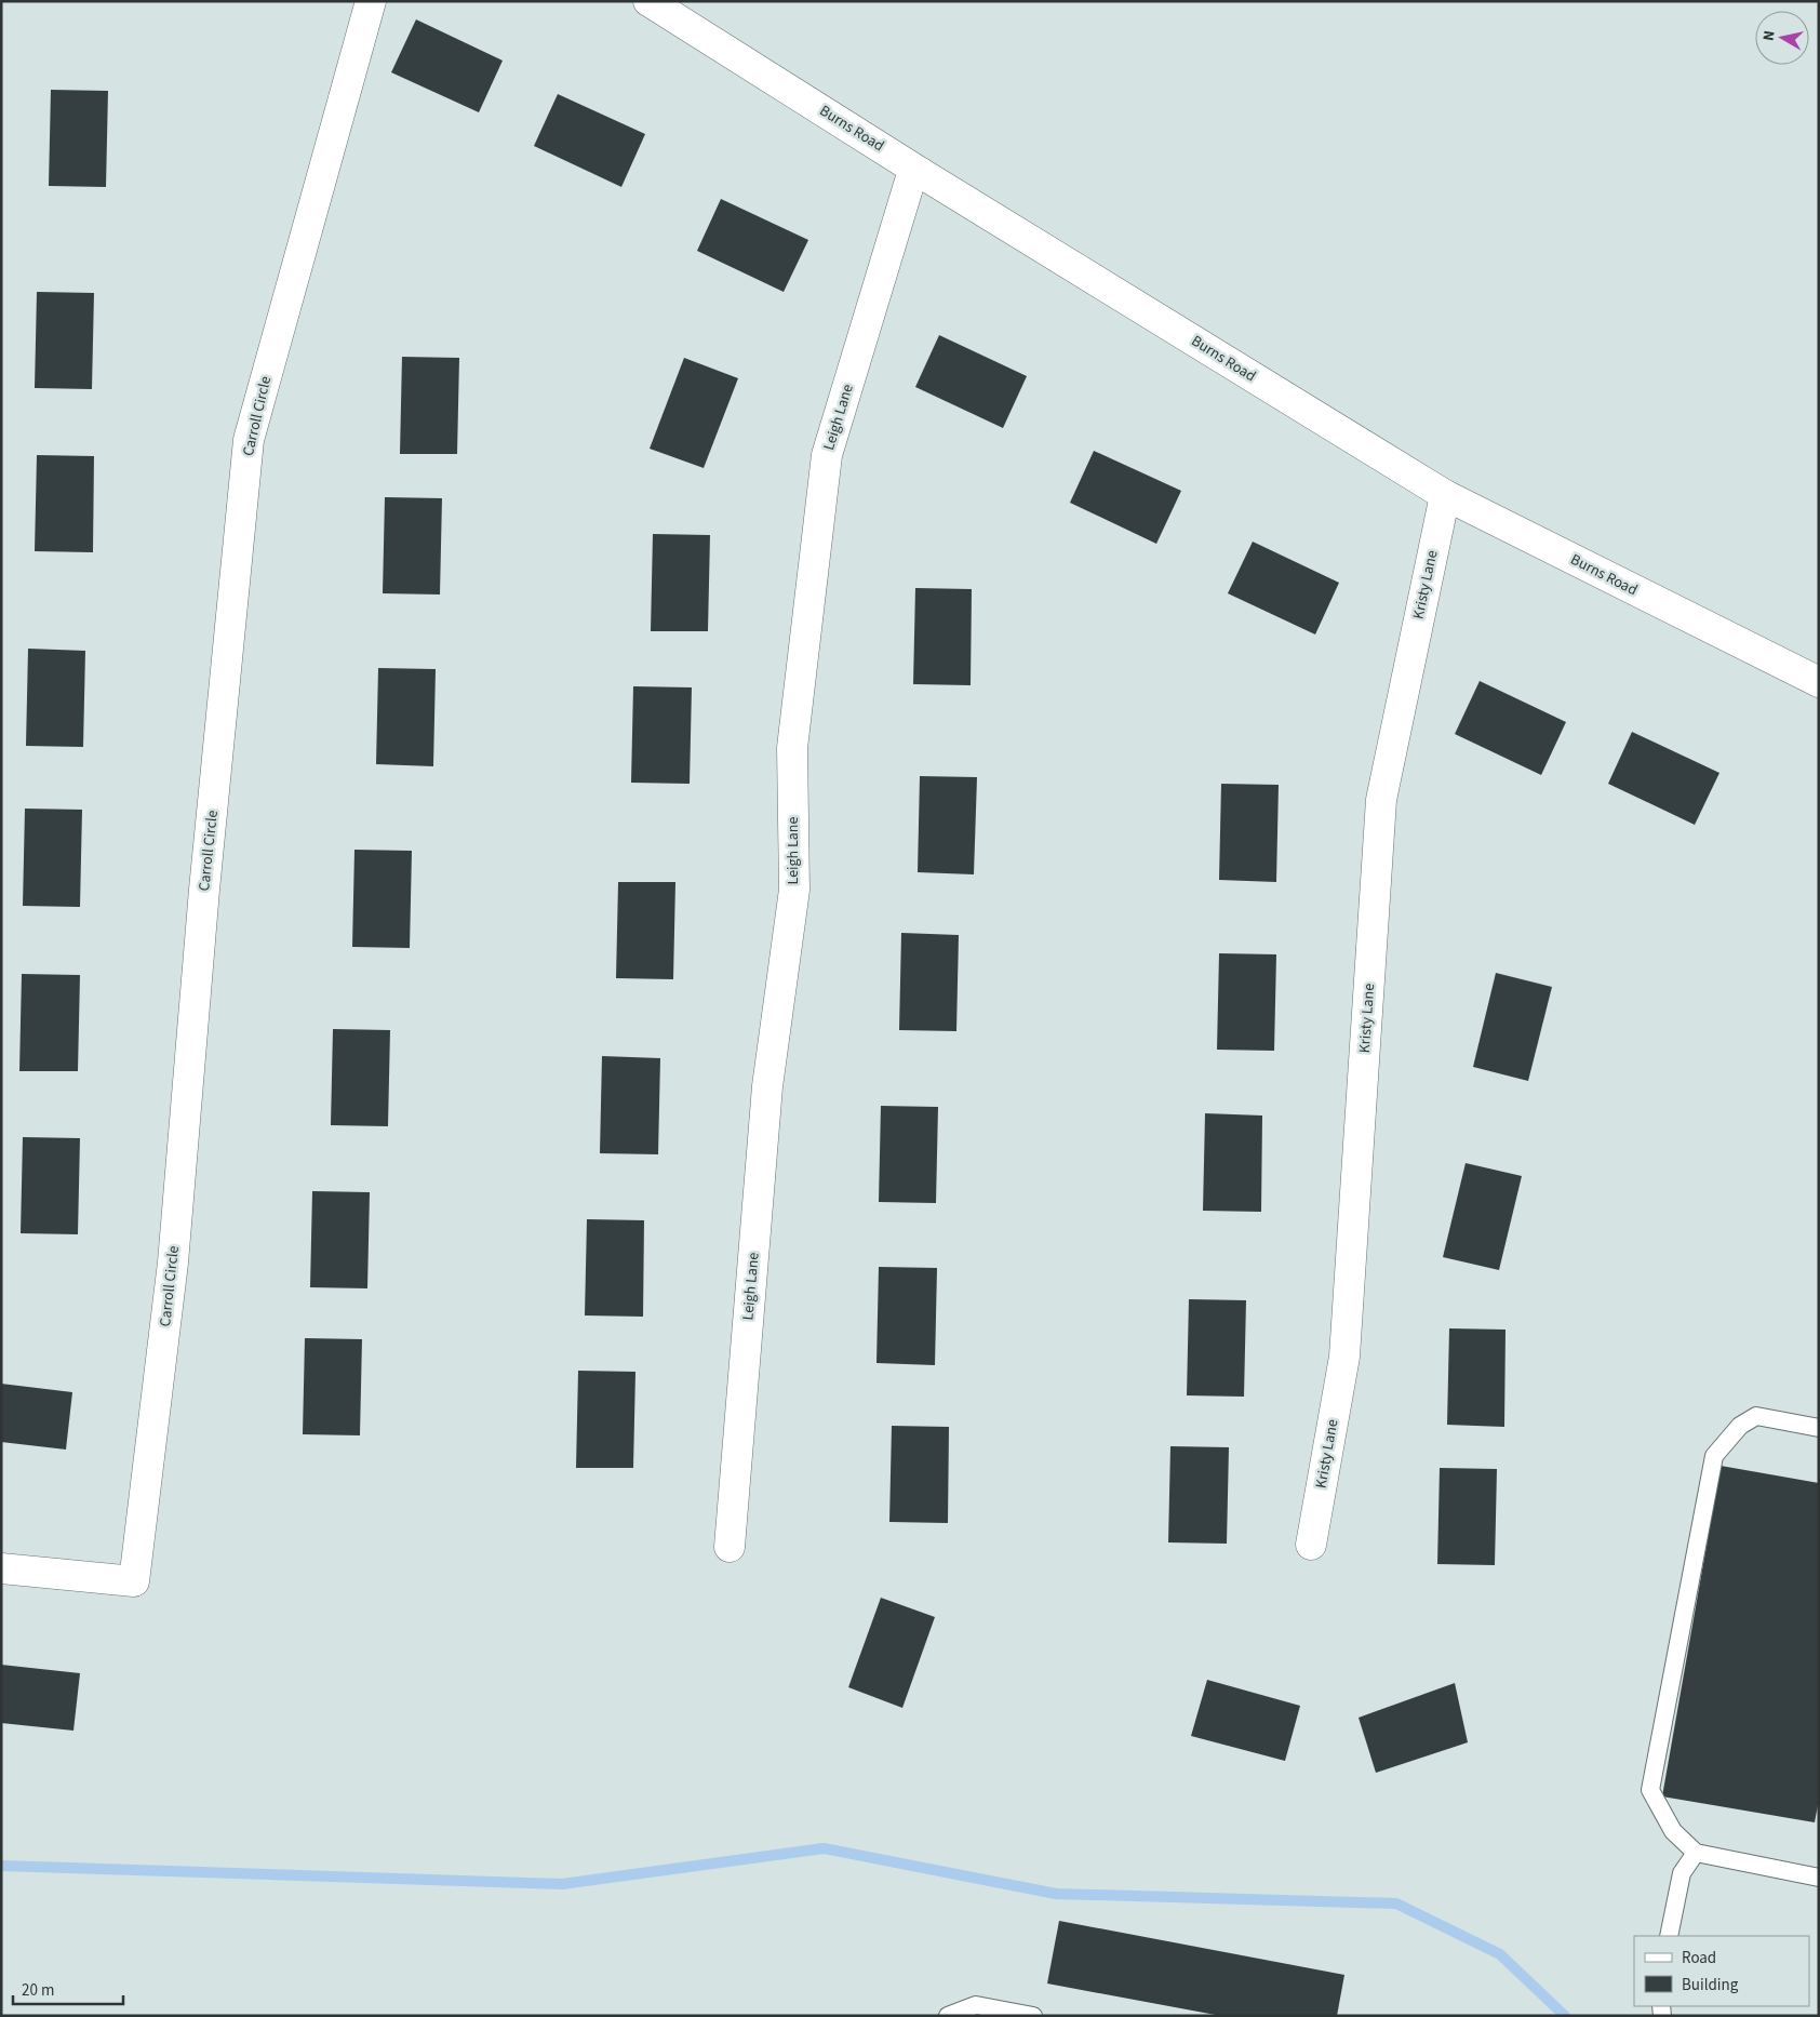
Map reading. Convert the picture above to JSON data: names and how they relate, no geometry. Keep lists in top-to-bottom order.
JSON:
{
  "streets": {
    "street": [
      "Burns Road",
      "Carroll Circle",
      "Leigh Lane",
      "Kristy Lane"
    ]
  },
  "crossings": [
    ["Burns Road", "Leigh Lane"],
    ["Burns Road", "Kristy Lane"]
  ],
  "legend": ["Road", "Building"],
  "scale_bar": "20 m",
  "north": "left"
}
